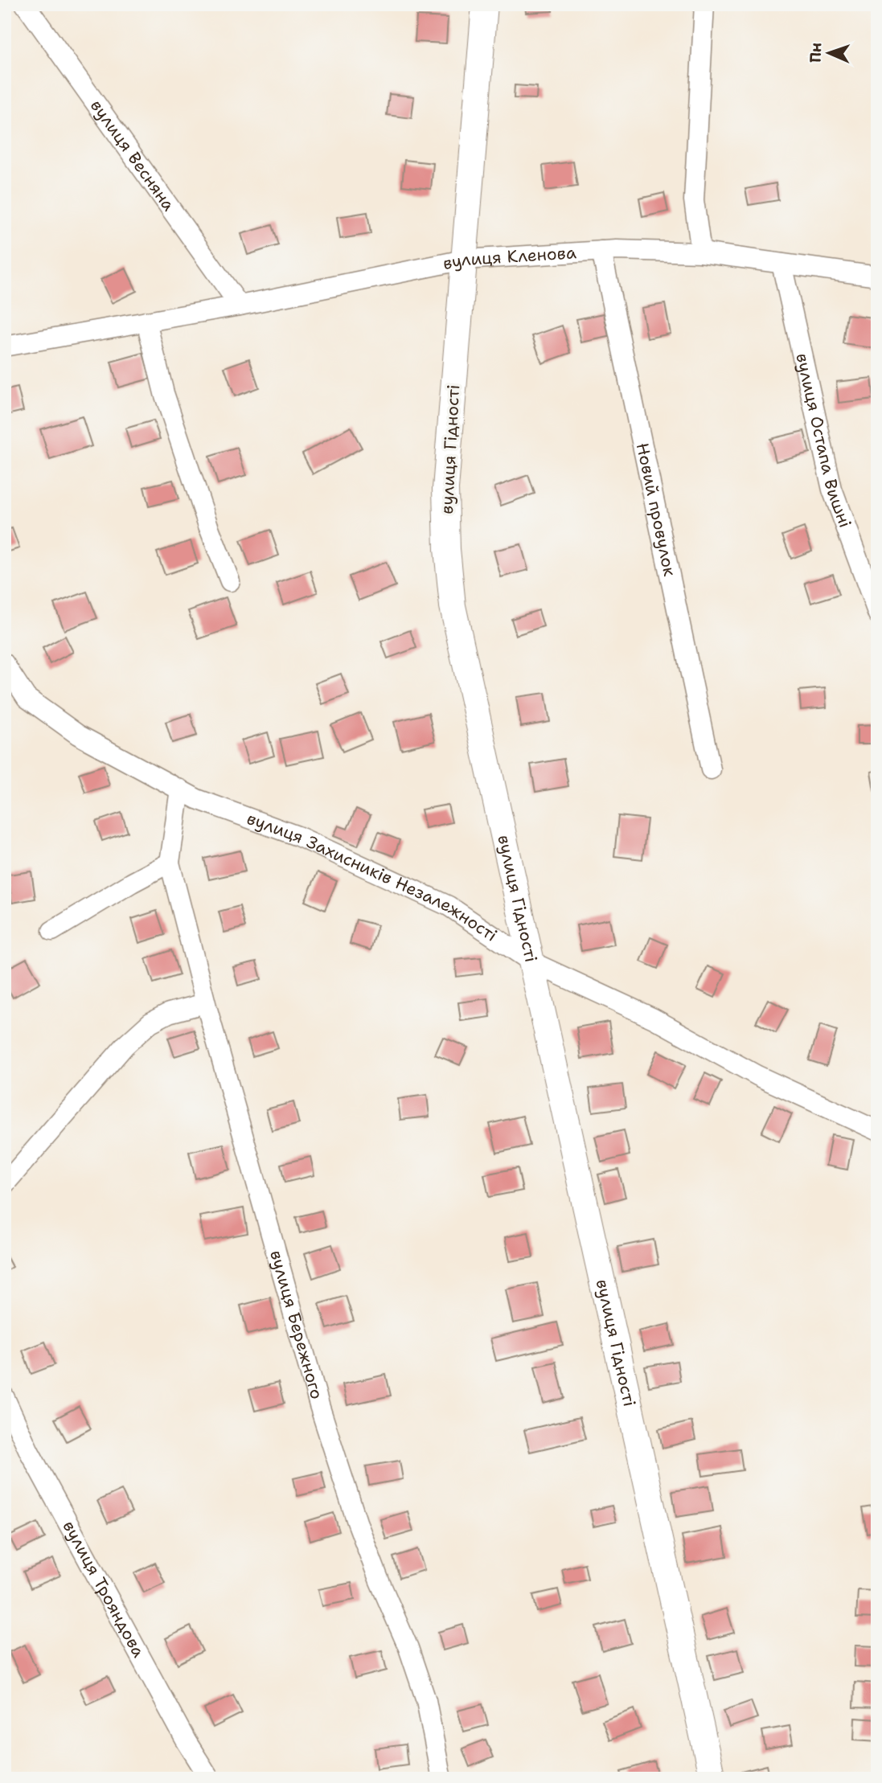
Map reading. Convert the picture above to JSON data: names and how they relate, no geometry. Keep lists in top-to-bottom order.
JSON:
{
  "streets": {
    "street": [
      "вулиця Весняна",
      "вулиця Кленова",
      "вулиця Остапа Вишні",
      "вулиця Гідності",
      "Новий провулок",
      "вулиця Захисників Незалежності",
      "вулиця Бережного",
      "вулиця Трояндова"
    ]
  },
  "crossings": [
    ["вулиця Весняна", "вулиця Кленова"],
    ["вулиця Кленова", "вулиця Остапа Вишні"],
    ["вулиця Кленова", "вулиця Гідності"],
    ["вулиця Кленова", "Новий провулок"],
    ["вулиця Гідності", "вулиця Захисників Незалежності"],
    ["вулиця Захисників Незалежності", "вулиця Бережного"]
  ],
  "north": "left"
}
